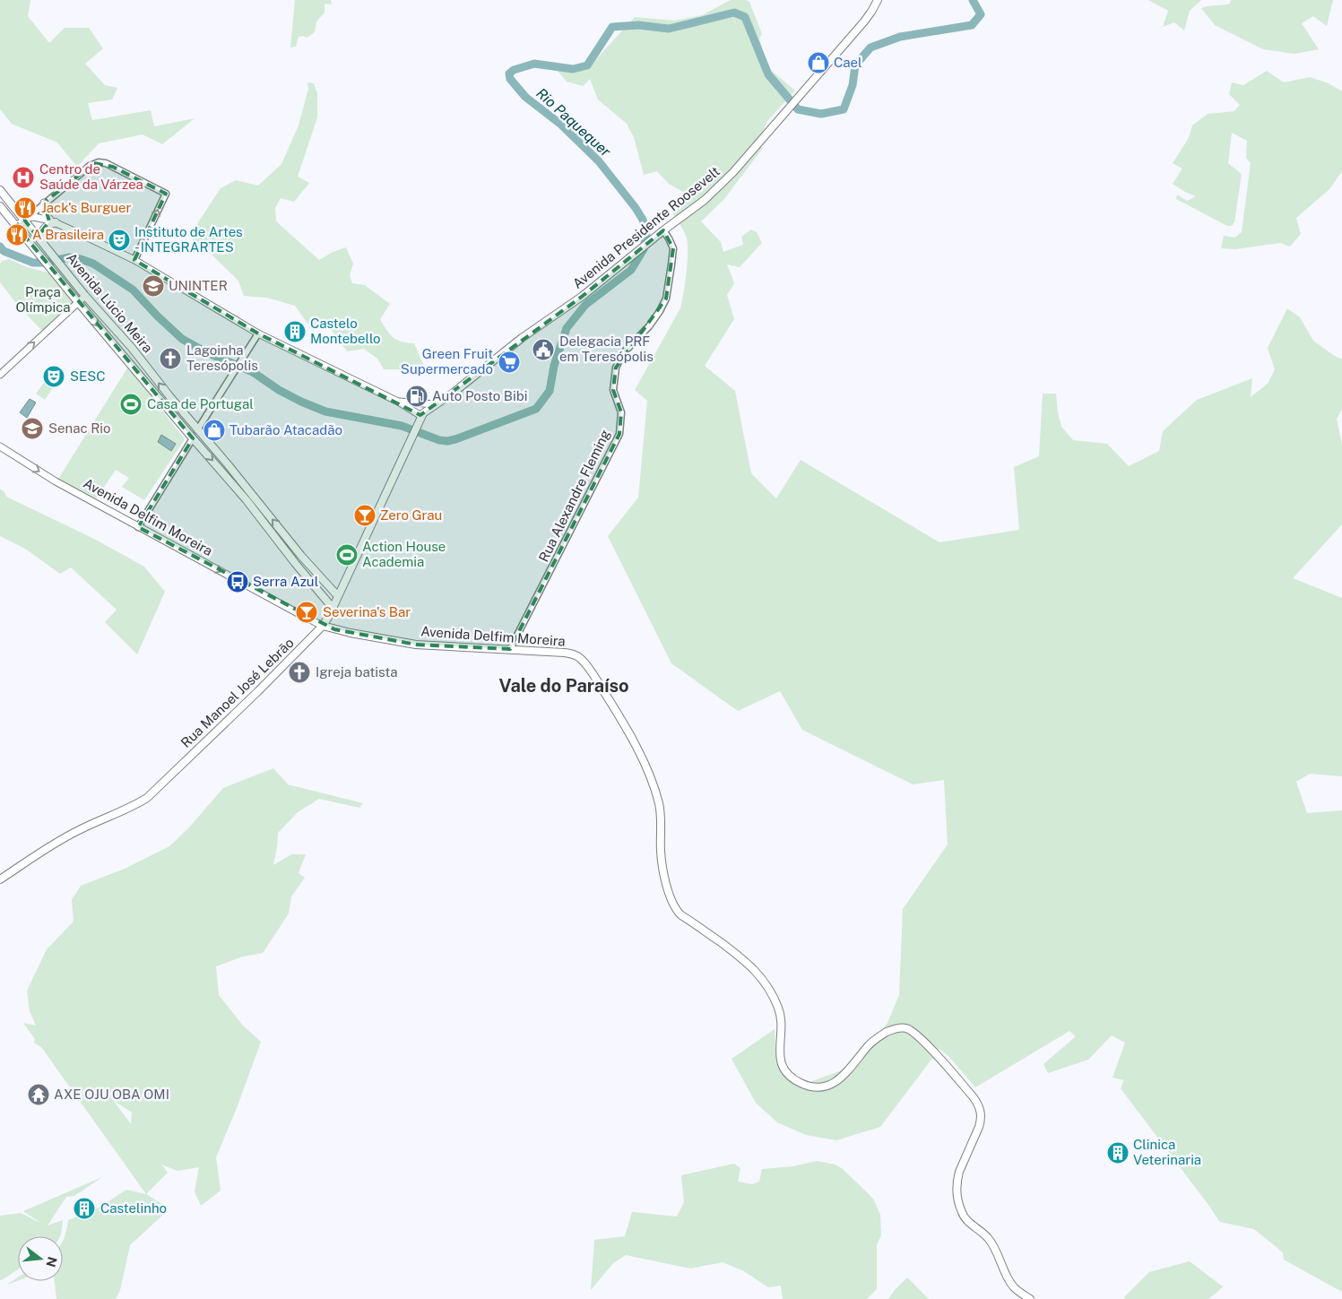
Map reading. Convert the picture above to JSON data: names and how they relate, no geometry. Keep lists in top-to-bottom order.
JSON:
{
  "streets": {
    "main road": [
      "Avenida Presidente Roosevelt",
      "Avenida Lúcio Meira",
      "Avenida Delfim Moreira",
      "Rua Manoel José Lebrão"
    ],
    "street": ["Rua Alexandre Fleming"]
  },
  "crossings": [
    ["Avenida Presidente Roosevelt", "Rua Alexandre Fleming"],
    ["Avenida Presidente Roosevelt", "Rua Manoel José Lebrão"],
    ["Avenida Lúcio Meira", "Rua Manoel José Lebrão"],
    ["Rua Alexandre Fleming", "Avenida Delfim Moreira"],
    ["Avenida Delfim Moreira", "Rua Manoel José Lebrão"]
  ],
  "districts": ["Vale do Paraíso"],
  "water": ["Rio Paquequer"],
  "parks": ["Praça Olímpica"],
  "places": {
    "shop": ["Cael", "Tubarão Atacadão"],
    "hospital": ["Centro de Saúde da Várzea"],
    "restaurant": ["Jack's Burguer", "A Brasileira"],
    "theatre": ["Instituto de Artes - INTEGRARTES", "SESC"],
    "school or university": ["UNINTER", "Senac Rio"],
    "building": ["Castelo Montebello", "Clinica Veterinaria", "Castelinho"],
    "public building": ["Delegacia PRF em Teresópolis"],
    "church": ["Lagoinha Teresópolis", "Igreja batista"],
    "supermarket": ["Green Fruit Supermercado"],
    "fuel station": ["Auto Posto Bibi"],
    "sports": ["Casa de Portugal", "Action House Academia"],
    "bar": ["Zero Grau", "Severina's Bar"],
    "bus stop": ["Serra Azul"],
    "temple": ["AXE OJU OBA OMI"]
  },
  "north": "right"
}
